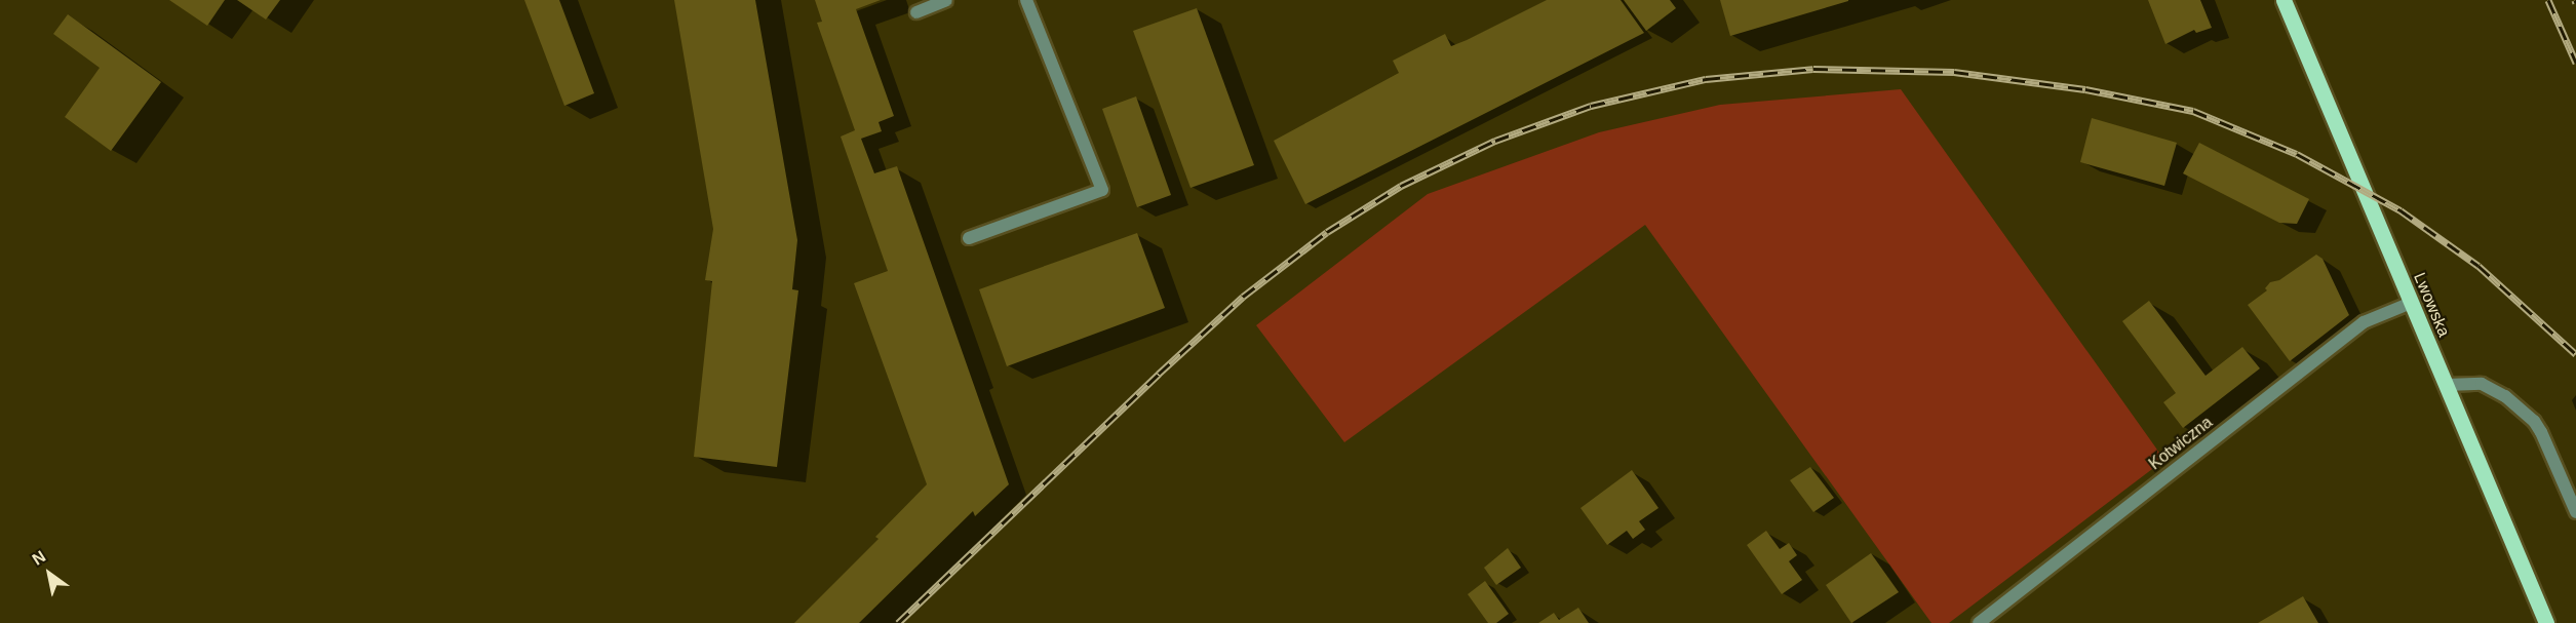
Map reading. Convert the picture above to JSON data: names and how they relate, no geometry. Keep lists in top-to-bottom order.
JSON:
{
  "streets": {
    "main road": ["Lwowska"],
    "street": ["Kotwiczna"]
  },
  "crossings": [
    ["Lwowska", "Kotwiczna"]
  ],
  "north": "top left"
}
